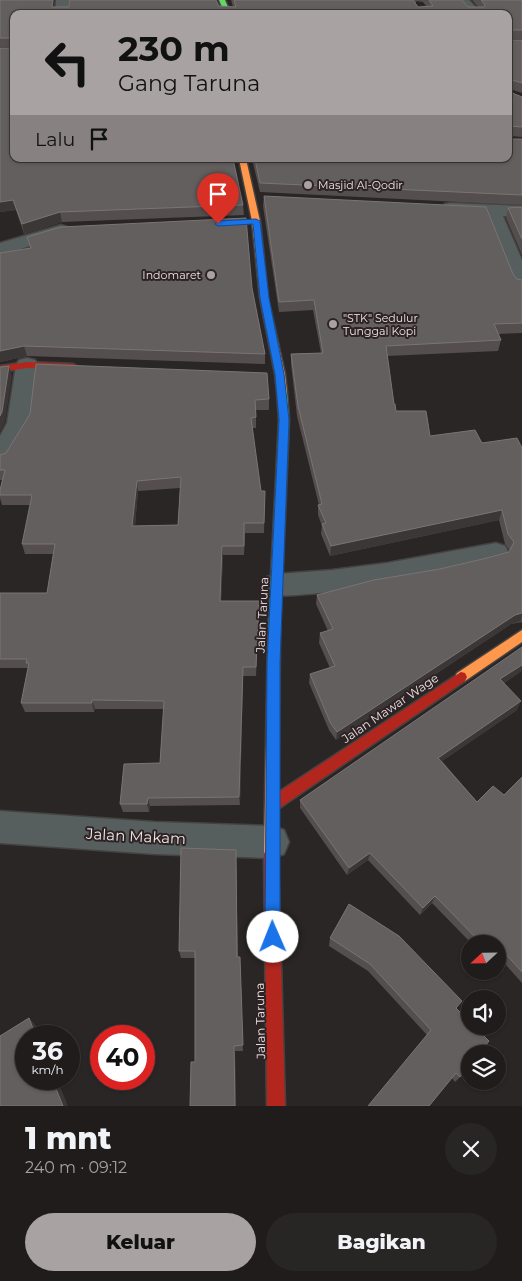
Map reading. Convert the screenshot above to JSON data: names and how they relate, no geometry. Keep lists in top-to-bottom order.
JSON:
{
  "streets": {
    "street": ["Jalan Taruna", "Jalan Mawar Wage", "Jalan Makam"]
  },
  "crossings": [
    ["Jalan Taruna", "Jalan Mawar Wage"],
    ["Jalan Taruna", "Jalan Makam"]
  ],
  "places": ["Masjid Al-Qodir", "Indomaret", "\"STK\" Sedulur Tunggal Kopi"],
  "north": "left",
  "page": {
    "turn": ["230 m", "Gang Taruna"],
    "then": "Lalu",
    "speed": "36 km/h",
    "limit": "40",
    "heading": ["1 mnt", "240 m · 09:12"],
    "buttons": ["Keluar", "Bagikan"]
  }
}
